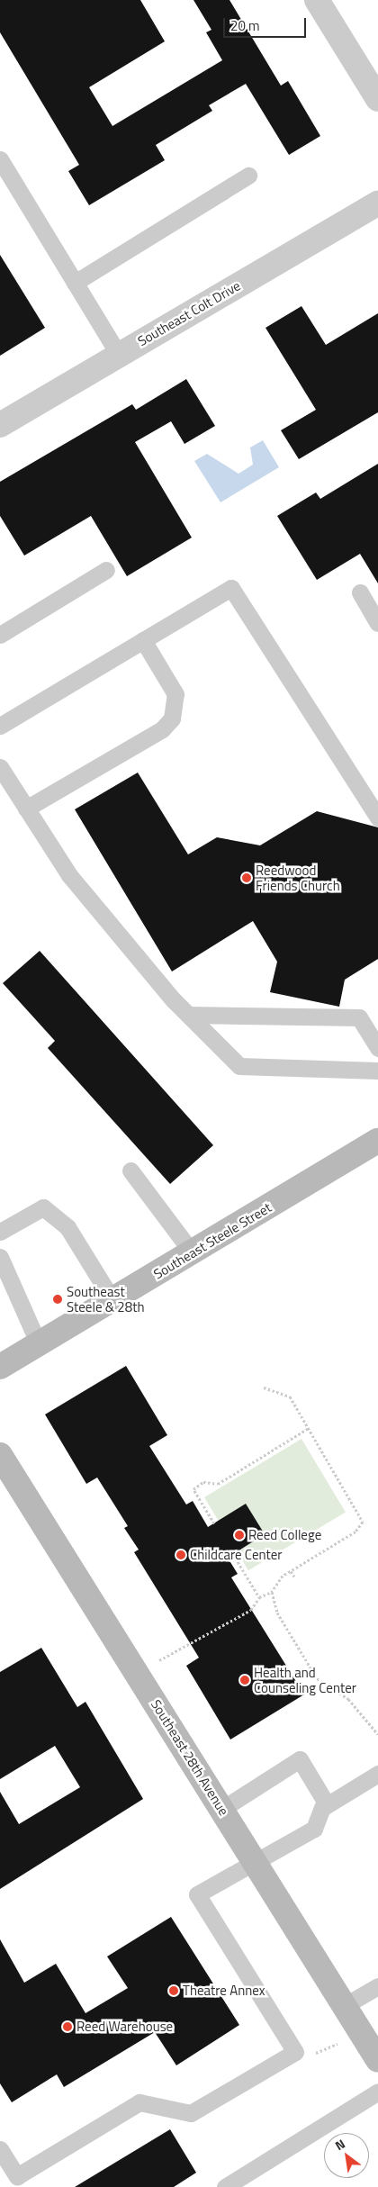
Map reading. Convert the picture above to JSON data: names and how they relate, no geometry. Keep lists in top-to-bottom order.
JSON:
{
  "streets": {
    "street": ["Southeast Colt Drive", "Southeast Steele Street", "Southeast 28th Avenue"]
  },
  "places": [
    "Reedwood Friends Church",
    "Southeast Steele & 28th",
    "Reed College",
    "Childcare Center",
    "Health and Counseling Center",
    "Theatre Annex",
    "Reed Warehouse"
  ],
  "scale_bar": "20 m",
  "north": "top left"
}
